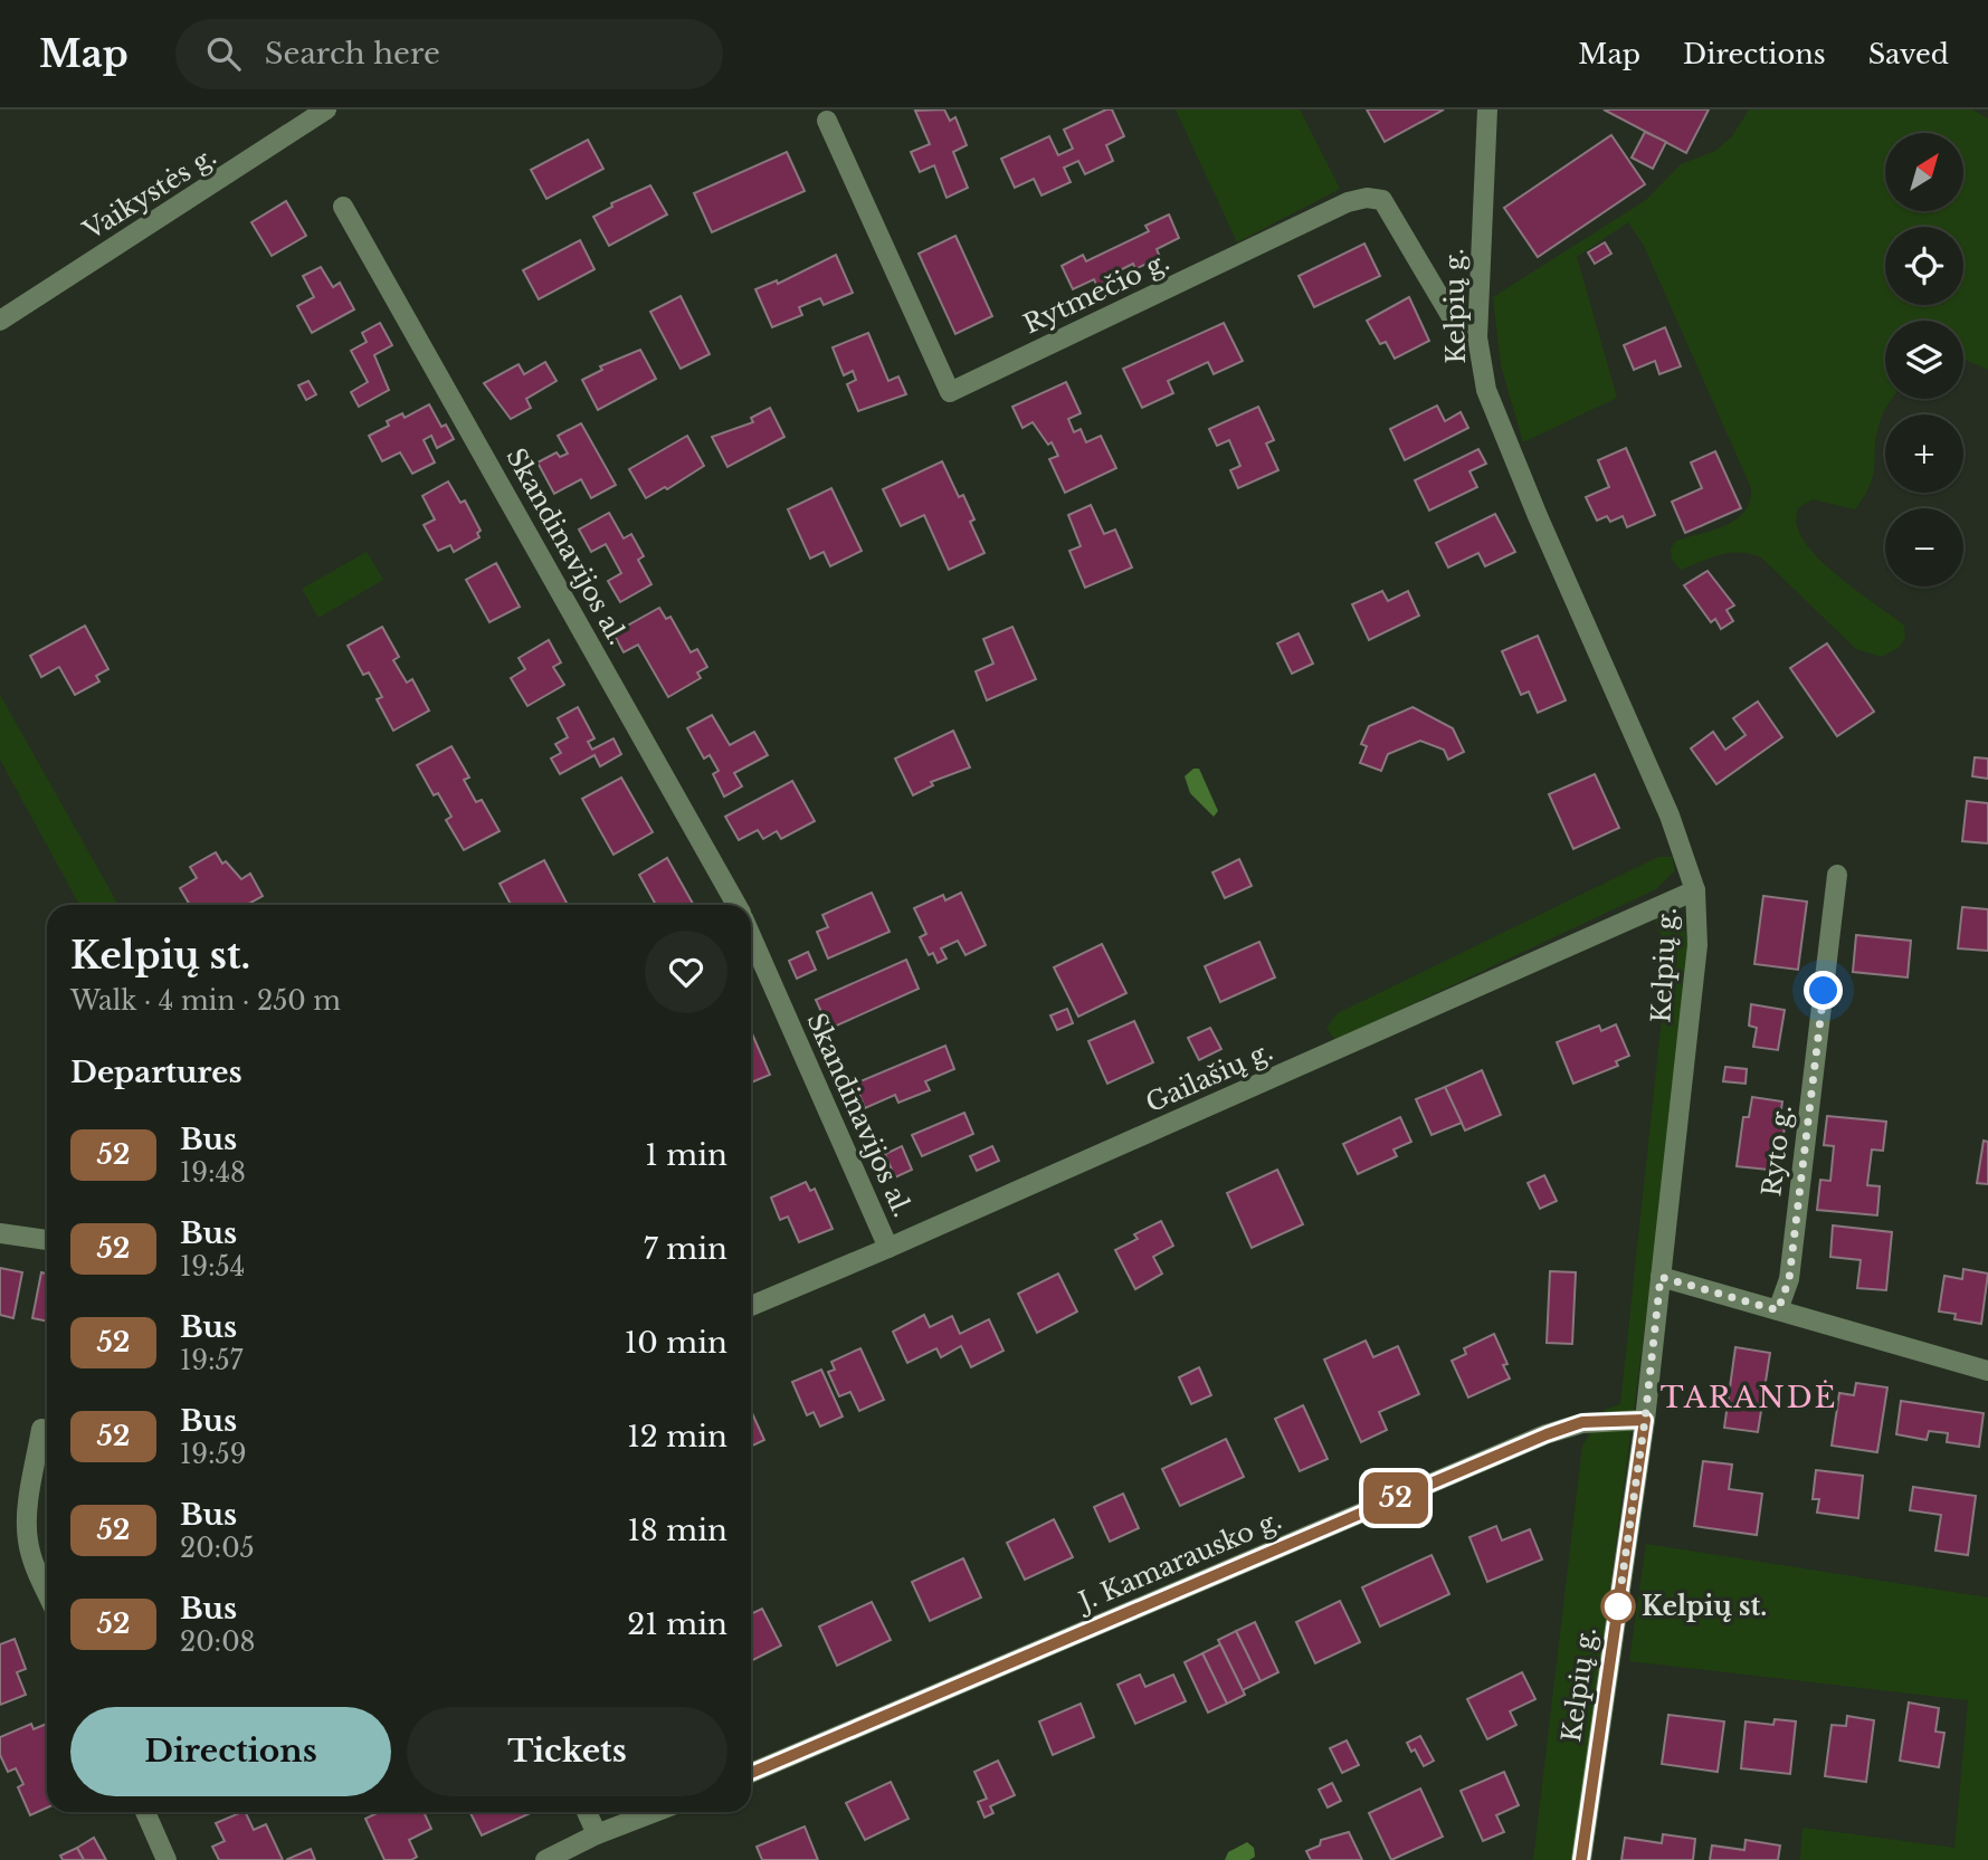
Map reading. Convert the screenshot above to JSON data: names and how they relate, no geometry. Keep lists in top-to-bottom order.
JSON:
{
  "streets": {
    "street": [
      "Vaikystės g.",
      "Rytmečio g.",
      "Kelpių g.",
      "Skandinavijos al.",
      "Gailašių g.",
      "Ryto g.",
      "J. Kamarausko g."
    ]
  },
  "crossings": [
    ["Rytmečio g.", "Kelpių g."],
    ["Kelpių g.", "Gailašių g."],
    ["Kelpių g.", "J. Kamarausko g."],
    ["Skandinavijos al.", "Gailašių g."]
  ],
  "districts": ["TARANDĖ"],
  "places": ["Kelpių st."],
  "lines": ["bus line 52"],
  "north": "top right",
  "page": {
    "header": "Map",
    "search": "Search here",
    "nav": ["Map", "Directions", "Saved"],
    "on_map": "52",
    "map_buttons": ["+", "−"],
    "heading": [
      ["Kelpių st.", "Walk · 4 min · 250 m"],
      "Departures"
    ],
    "list": [
      {
        "mark": "52",
        "name": "Bus",
        "note": "19:48",
        "value": "1 min"
      },
      {
        "mark": "52",
        "name": "Bus",
        "note": "19:54",
        "value": "7 min"
      },
      {
        "mark": "52",
        "name": "Bus",
        "note": "19:57",
        "value": "10 min"
      },
      {
        "mark": "52",
        "name": "Bus",
        "note": "19:59",
        "value": "12 min"
      },
      {
        "mark": "52",
        "name": "Bus",
        "note": "20:05",
        "value": "18 min"
      },
      {
        "mark": "52",
        "name": "Bus",
        "note": "20:08",
        "value": "21 min"
      }
    ],
    "buttons": ["Directions", "Tickets"]
  }
}
